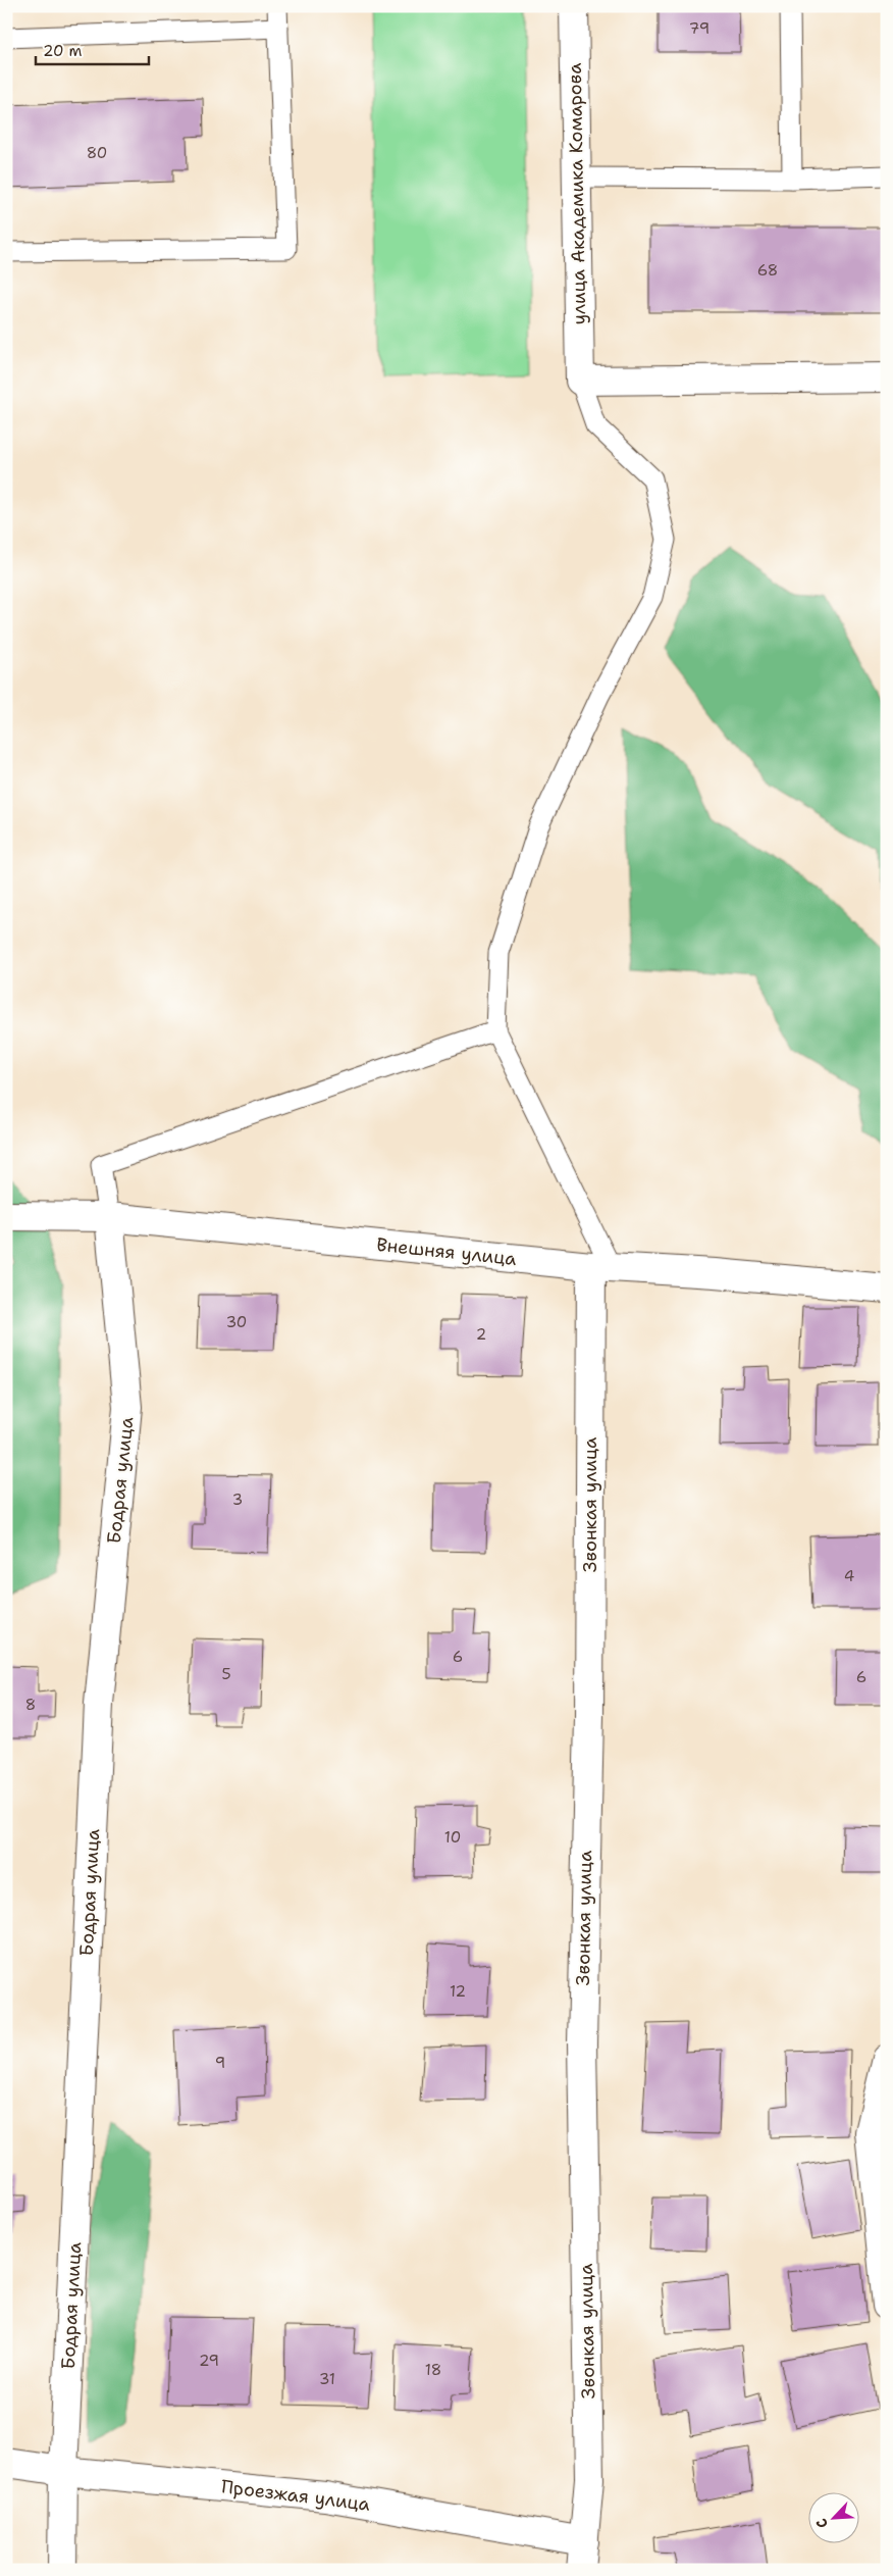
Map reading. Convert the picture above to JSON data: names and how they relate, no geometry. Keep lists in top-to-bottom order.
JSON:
{
  "streets": {
    "street": [
      "улица Академика Комарова",
      "Внешняя улица",
      "Бодрая улица",
      "Звонкая улица",
      "Проезжая улица"
    ]
  },
  "crossings": [
    ["Внешняя улица", "Бодрая улица"],
    ["Внешняя улица", "Звонкая улица"],
    ["Бодрая улица", "Проезжая улица"],
    ["Звонкая улица", "Проезжая улица"]
  ],
  "house_numbers": [
    "79",
    "80",
    "68",
    "30",
    "2",
    "3",
    "4",
    "6",
    "5",
    "6",
    "8",
    "10",
    "12",
    "9",
    "29",
    "18",
    "31"
  ],
  "scale_bar": "20 m",
  "north": "bottom left"
}
